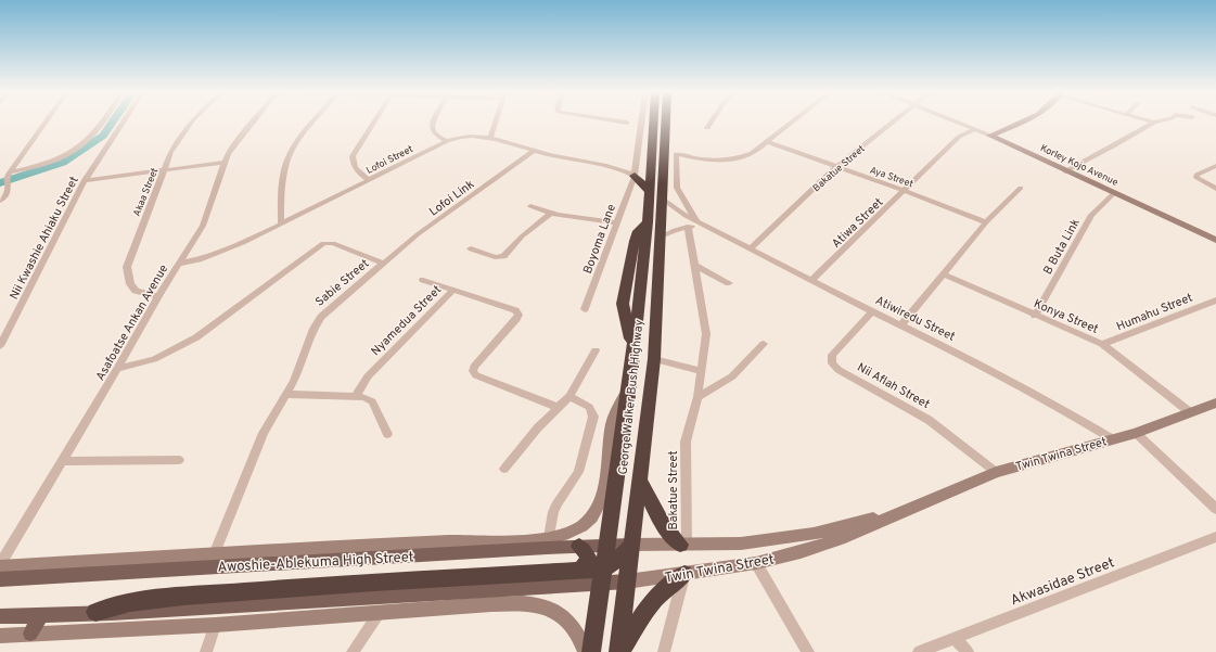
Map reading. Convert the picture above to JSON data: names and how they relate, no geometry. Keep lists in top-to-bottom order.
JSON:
{
  "streets": {
    "highway": ["George Walker Bush Highway"],
    "main road": ["Awoshie-Ablekuma High Street"],
    "street": [
      "Lofoi Street",
      "Korley Kojo Avenue",
      "Bakatue Street",
      "Aya Street",
      "Akaa Street",
      "Lofoi Link",
      "Atiwa Street",
      "Nii Kwashie Ahiaku Street",
      "Boyoma Lane",
      "B Buta Link",
      "Sabie Street",
      "Humahu Street",
      "Konya Street",
      "Atiwiredu Street",
      "Nyamedua Street",
      "Asafoatse Ankan Avenue",
      "Nii Aflah Street",
      "Twin Twina Street",
      "Akwasidae Street"
    ]
  },
  "crossings": [
    ["Lofoi Street", "Lofoi Link"],
    ["Lofoi Street", "Boyoma Lane"],
    ["Lofoi Street", "Asafoatse Ankan Avenue"],
    ["Korley Kojo Avenue", "Atiwa Street"],
    ["Korley Kojo Avenue", "B Buta Link"],
    ["Bakatue Street", "Aya Street"],
    ["Bakatue Street", "Atiwiredu Street"],
    ["Bakatue Street", "Twin Twina Street"],
    ["Aya Street", "Atiwa Street"],
    ["Akaa Street", "Asafoatse Ankan Avenue"],
    ["Lofoi Link", "Sabie Street"],
    ["Atiwa Street", "Atiwiredu Street"],
    ["B Buta Link", "Konya Street"],
    ["Sabie Street", "Asafoatse Ankan Avenue"],
    ["Sabie Street", "Awoshie-Ablekuma High Street"],
    ["Humahu Street", "Konya Street"],
    ["Konya Street", "Twin Twina Street"],
    ["Atiwiredu Street", "Nii Aflah Street"],
    ["Atiwiredu Street", "George Walker Bush Highway"],
    ["Atiwiredu Street", "Twin Twina Street"],
    ["Nii Aflah Street", "Twin Twina Street"],
    ["George Walker Bush Highway", "Twin Twina Street"],
    ["George Walker Bush Highway", "Awoshie-Ablekuma High Street"],
    ["Twin Twina Street", "Awoshie-Ablekuma High Street"]
  ]
}
